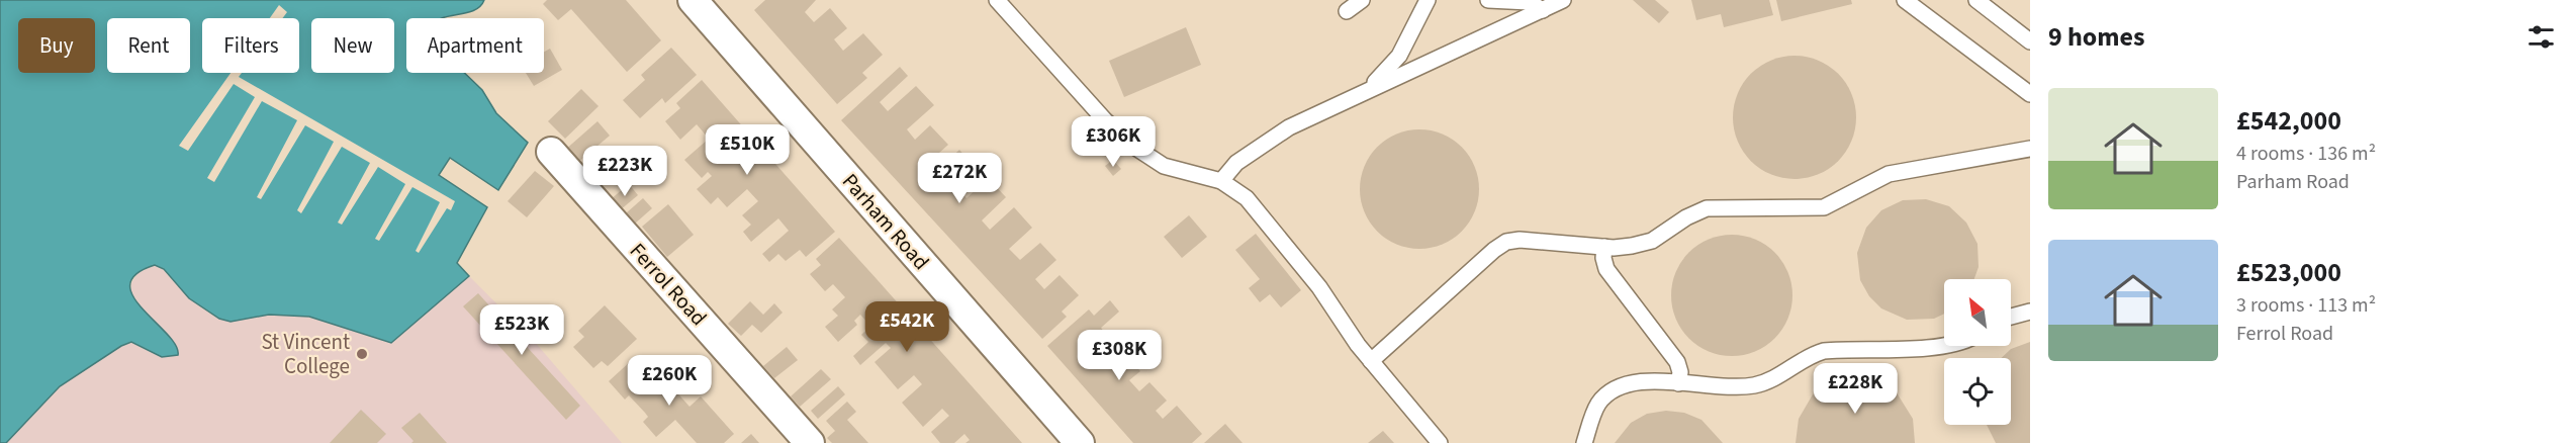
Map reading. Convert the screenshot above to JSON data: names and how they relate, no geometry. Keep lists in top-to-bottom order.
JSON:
{
  "streets": {
    "street": ["Parham Road", "Ferrol Road"]
  },
  "places": ["St Vincent College"],
  "north": "top left",
  "page": {
    "heading": "9 homes",
    "chip": [
      "Buy",
      "Rent",
      "Filters",
      "New",
      "Apartment"
    ],
    "list": [
      {
        "name": "£542,000",
        "note": "4 rooms · 136 m² · Parham Road"
      },
      {
        "name": "£523,000",
        "note": "3 rooms · 113 m² · Ferrol Road"
      }
    ],
    "price": [
      "£306K",
      "£510K",
      "£223K",
      "£272K",
      "£542K",
      "£523K",
      "£308K",
      "£260K",
      "£228K"
    ]
  }
}
